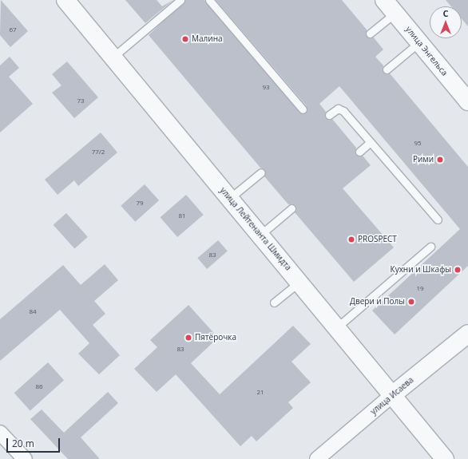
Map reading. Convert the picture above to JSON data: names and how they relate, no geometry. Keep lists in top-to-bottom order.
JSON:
{
  "streets": {
    "street": ["улица Энгельса", "улица Лейтенанта Шмидта", "улица Исаева"]
  },
  "crossings": [
    ["улица Лейтенанта Шмидта", "улица Исаева"]
  ],
  "places": [
    "Малина",
    "Рими",
    "PROSPECT",
    "Кухни и Шкафы",
    "Двери и Полы",
    "Пятёрочка"
  ],
  "house_numbers": [
    "67",
    "93",
    "73",
    "95",
    "77/2",
    "79",
    "81",
    "83",
    "19",
    "84",
    "83",
    "86",
    "21"
  ],
  "scale_bar": "20 m",
  "north": "top"
}
